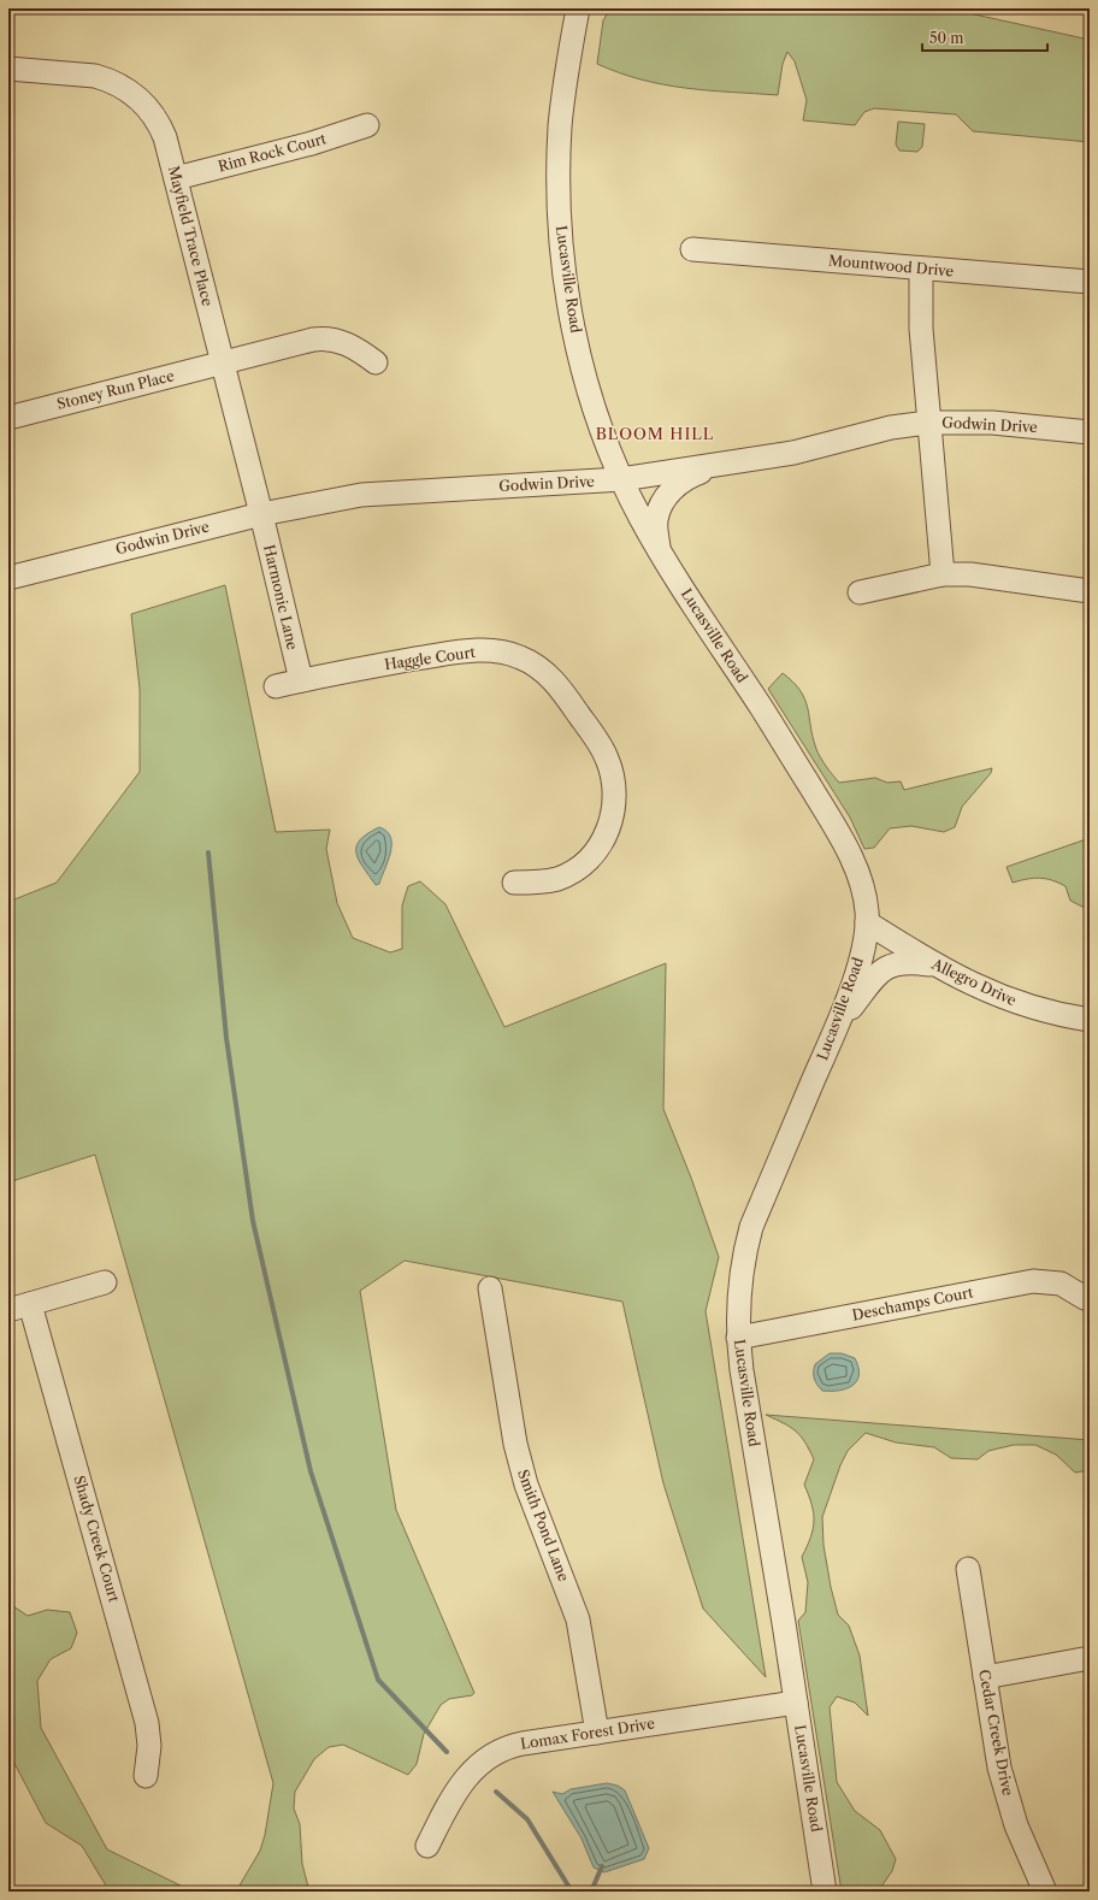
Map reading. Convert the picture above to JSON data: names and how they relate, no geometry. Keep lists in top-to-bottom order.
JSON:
{
  "streets": {
    "street": [
      "Rim Rock Court",
      "Mayfield Trace Place",
      "Mountwood Drive",
      "Lucasville Road",
      "Stoney Run Place",
      "Godwin Drive",
      "Harmonic Lane",
      "Haggle Court",
      "Allegro Drive",
      "Deschamps Court",
      "Smith Pond Lane",
      "Shady Creek Court",
      "Cedar Creek Drive",
      "Lomax Forest Drive"
    ]
  },
  "crossings": [
    ["Rim Rock Court", "Mayfield Trace Place"],
    ["Mayfield Trace Place", "Stoney Run Place"],
    ["Mayfield Trace Place", "Godwin Drive"],
    ["Mayfield Trace Place", "Harmonic Lane"],
    ["Lucasville Road", "Godwin Drive"],
    ["Lucasville Road", "Allegro Drive"],
    ["Lucasville Road", "Deschamps Court"],
    ["Lucasville Road", "Lomax Forest Drive"],
    ["Godwin Drive", "Harmonic Lane"],
    ["Harmonic Lane", "Haggle Court"],
    ["Smith Pond Lane", "Lomax Forest Drive"]
  ],
  "districts": ["BLOOM HILL"],
  "scale_bar": "50 m"
}
